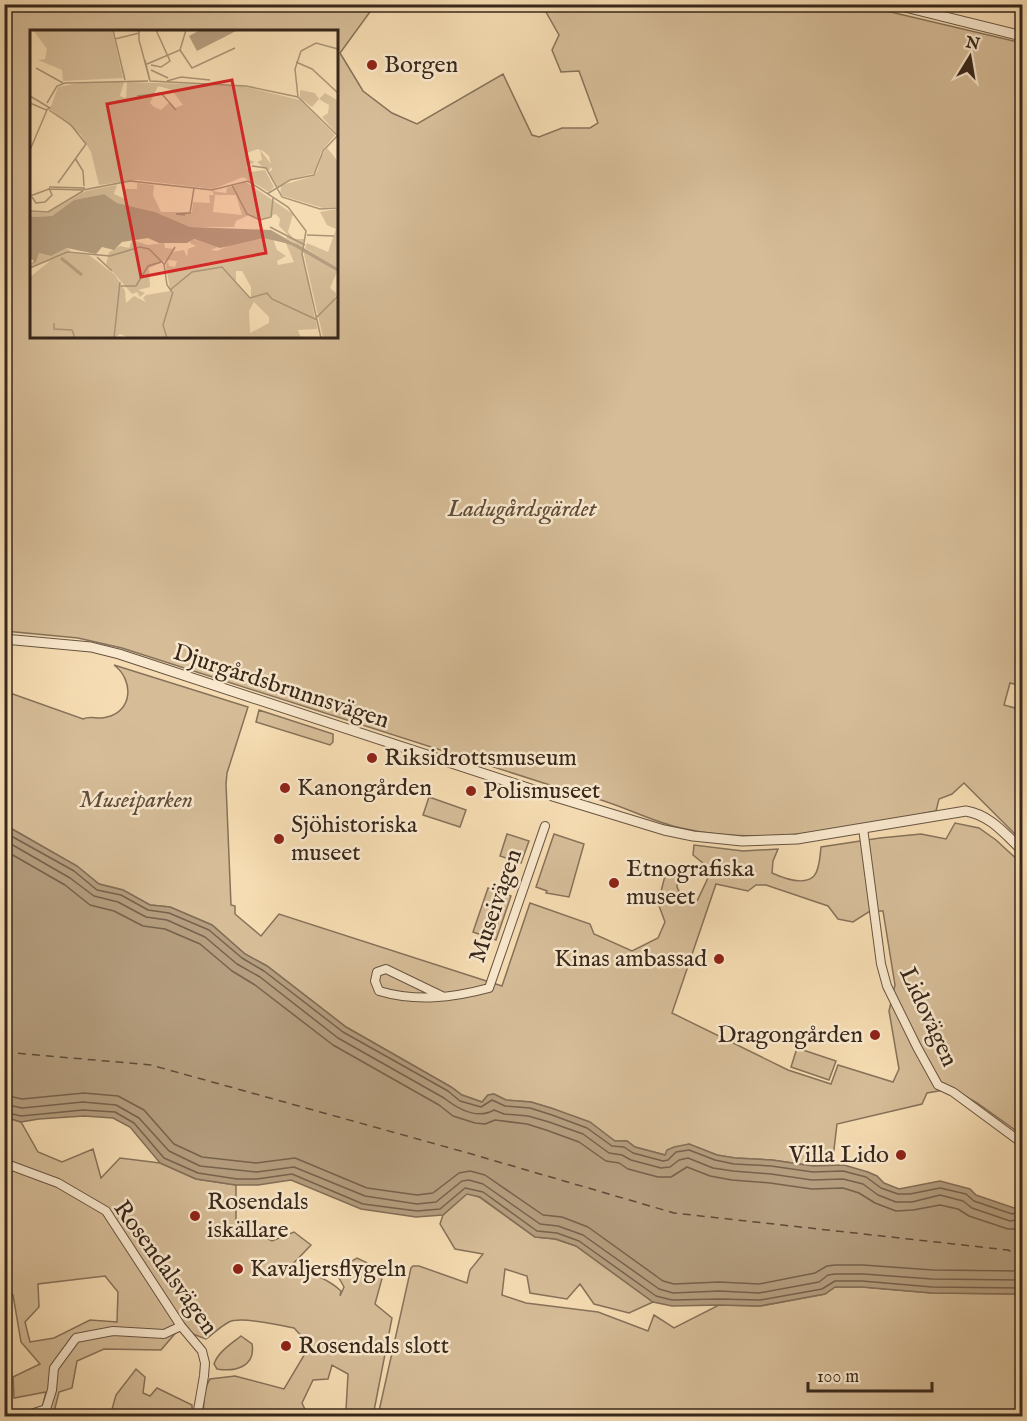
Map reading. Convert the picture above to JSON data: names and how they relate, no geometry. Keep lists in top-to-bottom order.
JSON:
{
  "streets": {
    "street": [
      "Djurgårdsbrunnsvägen",
      "Museivägen",
      "Lidovägen",
      "Rosendalsvägen"
    ]
  },
  "crossings": [
    ["Djurgårdsbrunnsvägen", "Lidovägen"]
  ],
  "parks": ["Ladugårdsgärdet", "Museiparken"],
  "places": [
    "Borgen",
    "Riksidrottsmuseum",
    "Kanongården",
    "Polismuseet",
    "Sjöhistoriska museet",
    "Etnografiska museet",
    "Kinas ambassad",
    "Dragongården",
    "Villa Lido",
    "Rosendals iskällare",
    "Kavaljersflygeln",
    "Rosendals slott"
  ],
  "scale_bar": "100 m",
  "north": "top"
}
